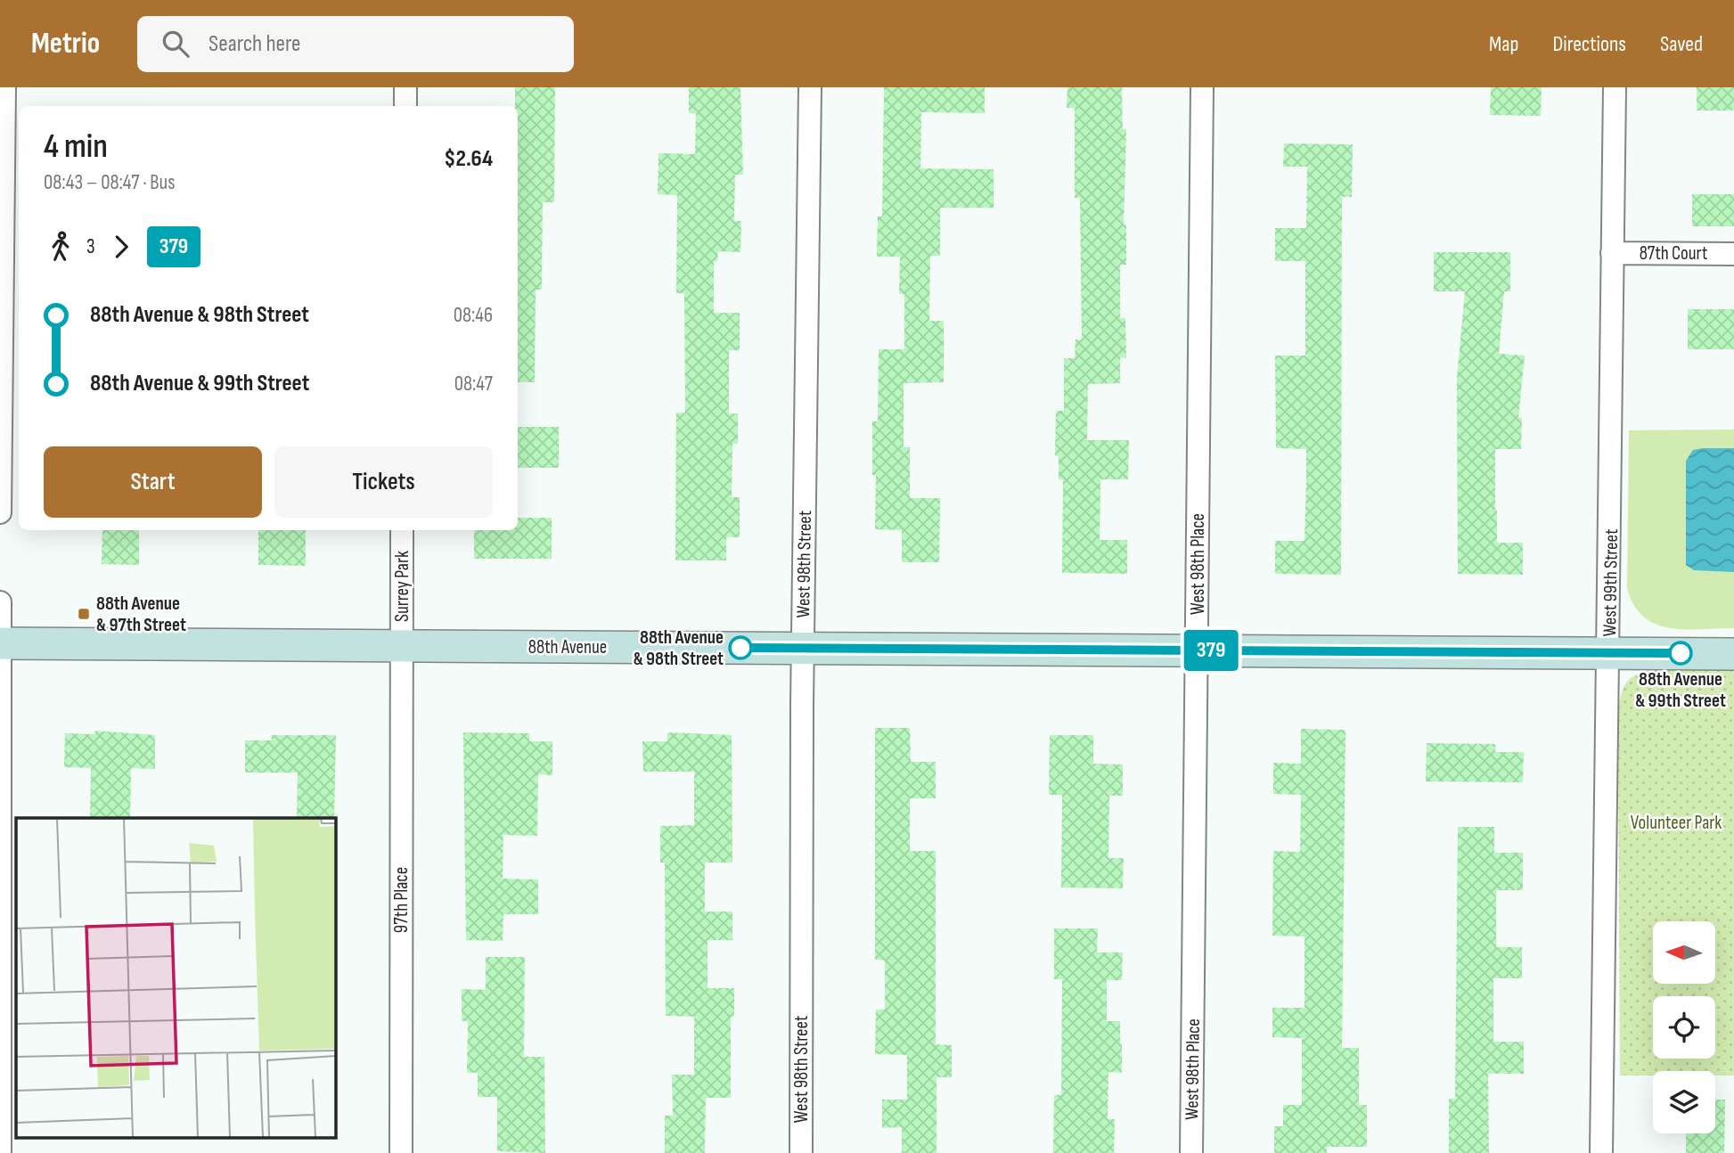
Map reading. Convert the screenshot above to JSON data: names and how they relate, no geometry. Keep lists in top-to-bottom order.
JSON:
{
  "streets": {
    "street": [
      "87th Court",
      "West 98th Street",
      "West 98th Place",
      "West 99th Street",
      "Surrey Park",
      "88th Avenue",
      "97th Place"
    ]
  },
  "crossings": [
    ["87th Court", "West 99th Street"],
    ["West 98th Street", "88th Avenue"],
    ["West 98th Place", "88th Avenue"],
    ["West 99th Street", "88th Avenue"],
    ["Surrey Park", "88th Avenue"],
    ["Surrey Park", "97th Place"],
    ["88th Avenue", "97th Place"]
  ],
  "parks": ["Volunteer Park"],
  "places": {
    "transit": ["88th Avenue & 97th Street"],
    "other": ["88th Avenue & 98th Street", "88th Avenue & 99th Street"]
  },
  "lines": ["bus line 379"],
  "north": "left",
  "page": {
    "header": "Metrio",
    "search": "Search here",
    "nav": ["Map", "Directions", "Saved"],
    "on_map": "379",
    "heading": ["4 min", "08:43 – 08:47 · Bus", "$2.64"],
    "legs": ["3", "379"],
    "list": [
      {
        "name": "88th Avenue & 98th Street",
        "value": "08:46"
      },
      {
        "name": "88th Avenue & 99th Street",
        "value": "08:47"
      }
    ],
    "buttons": ["Start", "Tickets"]
  }
}
